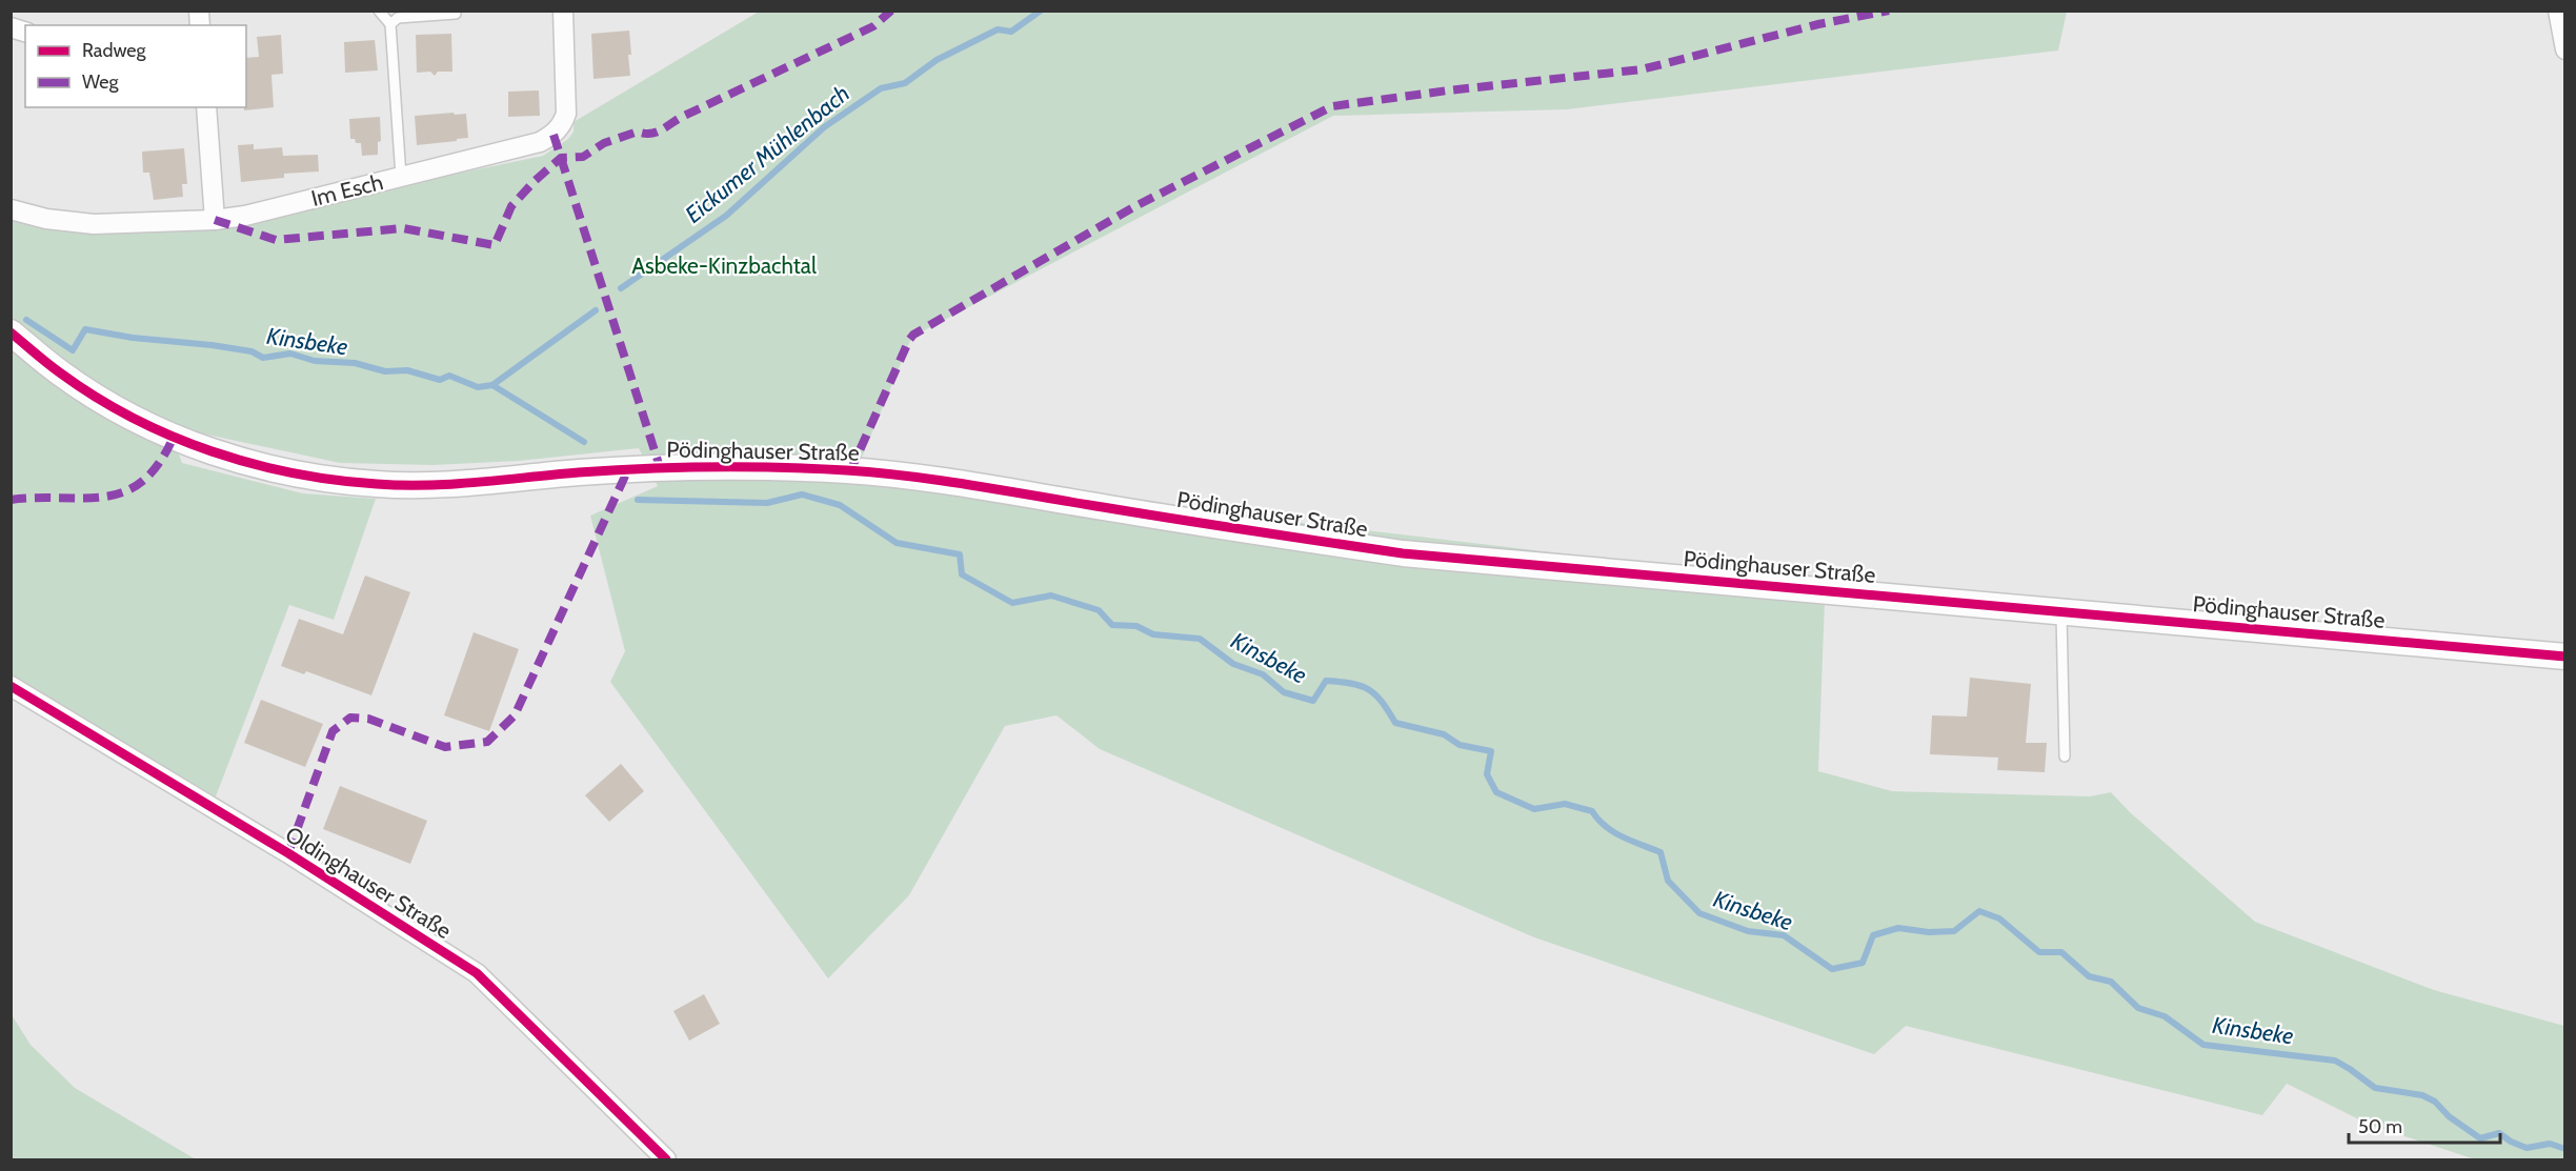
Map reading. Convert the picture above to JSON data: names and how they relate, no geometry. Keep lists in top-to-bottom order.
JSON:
{
  "streets": {
    "street": ["Im Esch", "Pödinghauser Straße", "Oldinghauser Straße"]
  },
  "water": ["Eickumer Mühlenbach", "Kinsbeke"],
  "parks": ["Asbeke-Kinzbachtal"],
  "legend": ["Radweg", "Weg"],
  "scale_bar": "50 m"
}
